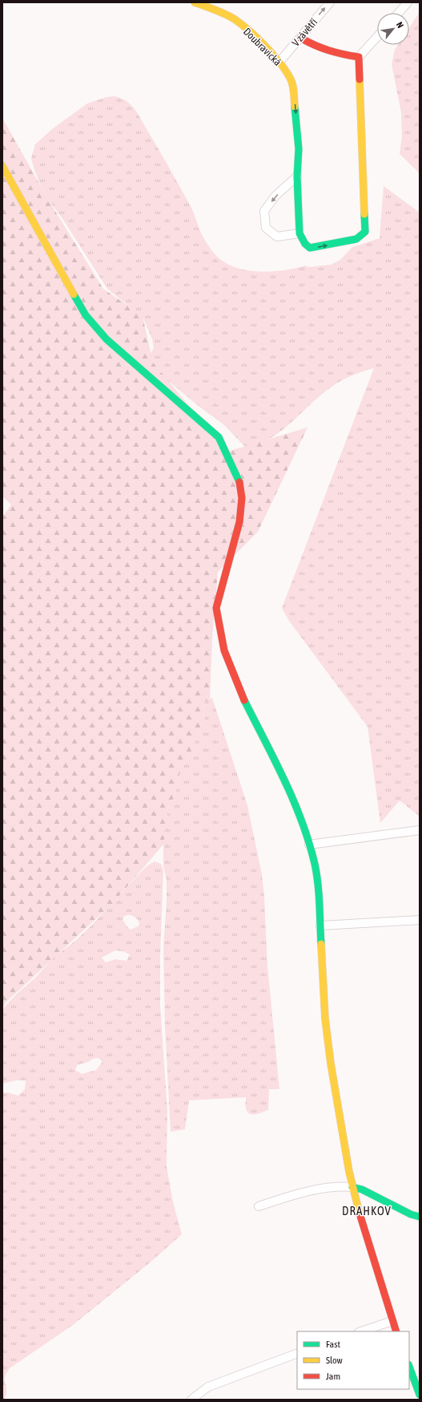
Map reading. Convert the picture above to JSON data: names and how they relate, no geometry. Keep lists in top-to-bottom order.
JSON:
{
  "streets": {
    "street": ["V závětří", "Doubravická"]
  },
  "crossings": [
    ["V závětří", "Doubravická"]
  ],
  "one_way": ["Doubravická"],
  "districts": ["DRAHKOV"],
  "legend": ["Fast", "Slow", "Jam"],
  "north": "top right"
}
